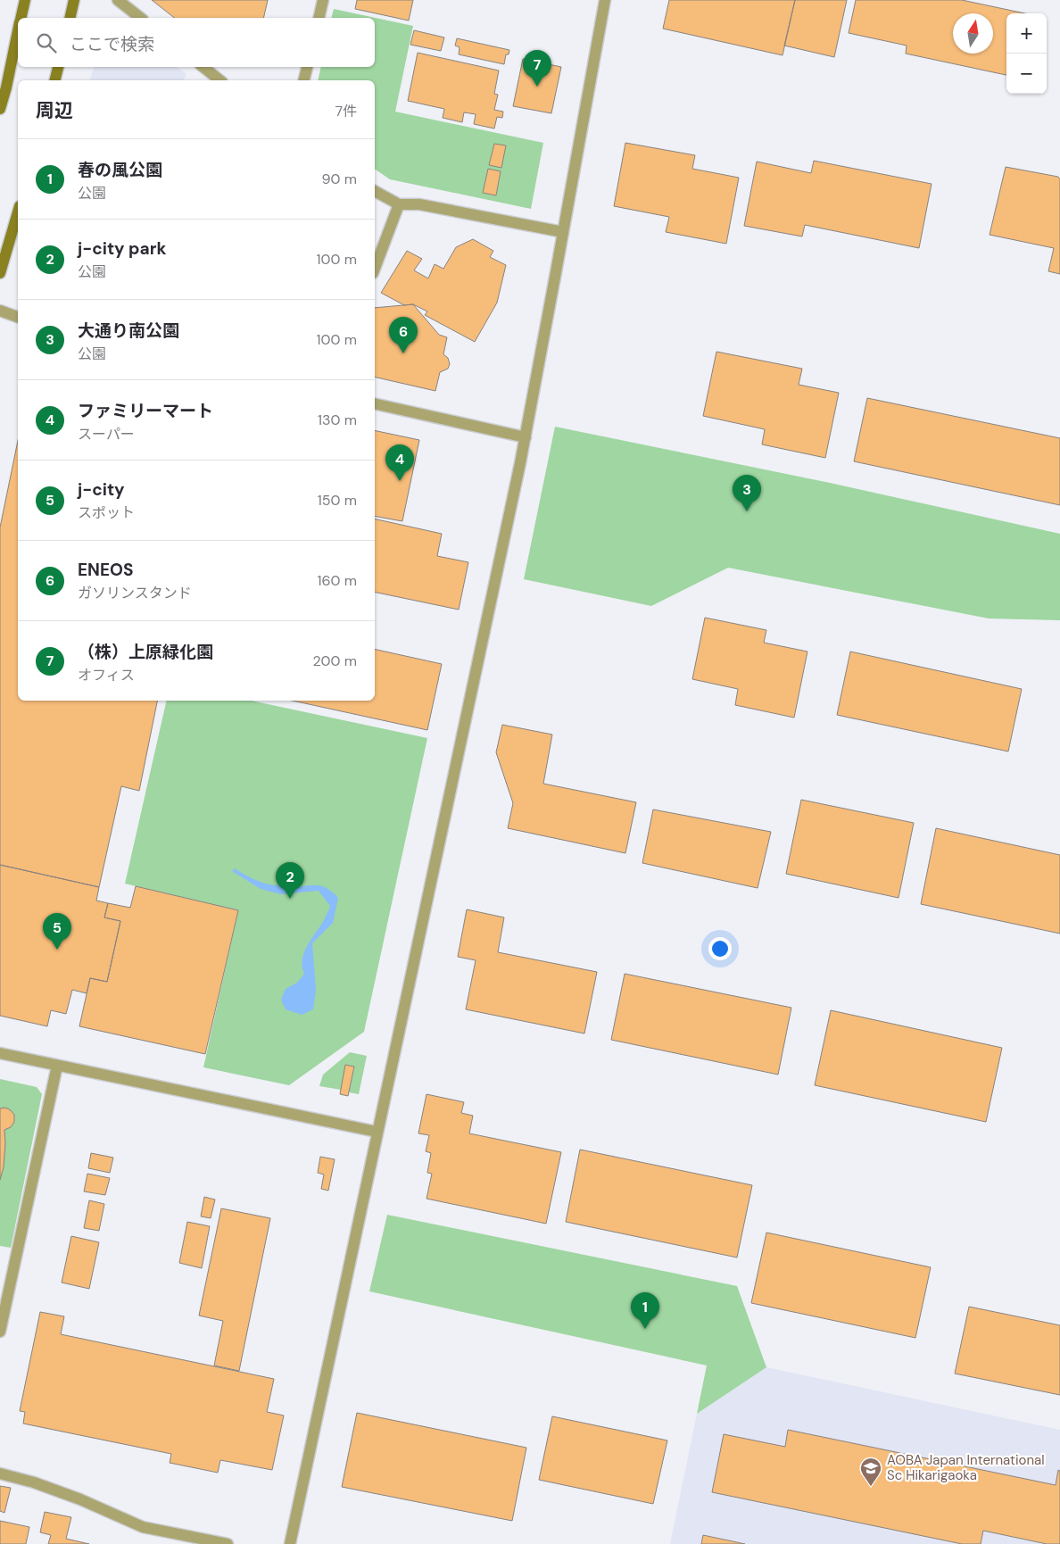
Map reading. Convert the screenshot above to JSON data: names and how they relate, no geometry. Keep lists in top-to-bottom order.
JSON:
{
  "places": {
    "school or university": ["AOBA Japan International Sc Hikarigaoka"]
  },
  "north": "top",
  "page": {
    "map_buttons": ["+", "−"],
    "search": "ここで検索",
    "pins": [
      "7",
      "6",
      "4",
      "3",
      "2",
      "5",
      "1"
    ],
    "heading": ["周辺", "7件"],
    "list": [
      {
        "mark": "1",
        "name": "春の風公園",
        "note": "公園",
        "value": "90 m"
      },
      {
        "mark": "2",
        "name": "j-city park",
        "note": "公園",
        "value": "100 m"
      },
      {
        "mark": "3",
        "name": "大通り南公園",
        "note": "公園",
        "value": "100 m"
      },
      {
        "mark": "4",
        "name": "ファミリーマート",
        "note": "スーパー",
        "value": "130 m"
      },
      {
        "mark": "5",
        "name": "j-city",
        "note": "スポット",
        "value": "150 m"
      },
      {
        "mark": "6",
        "name": "ENEOS",
        "note": "ガソリンスタンド",
        "value": "160 m"
      },
      {
        "mark": "7",
        "name": "（株）上原緑化園",
        "note": "オフィス",
        "value": "200 m"
      }
    ]
  }
}
